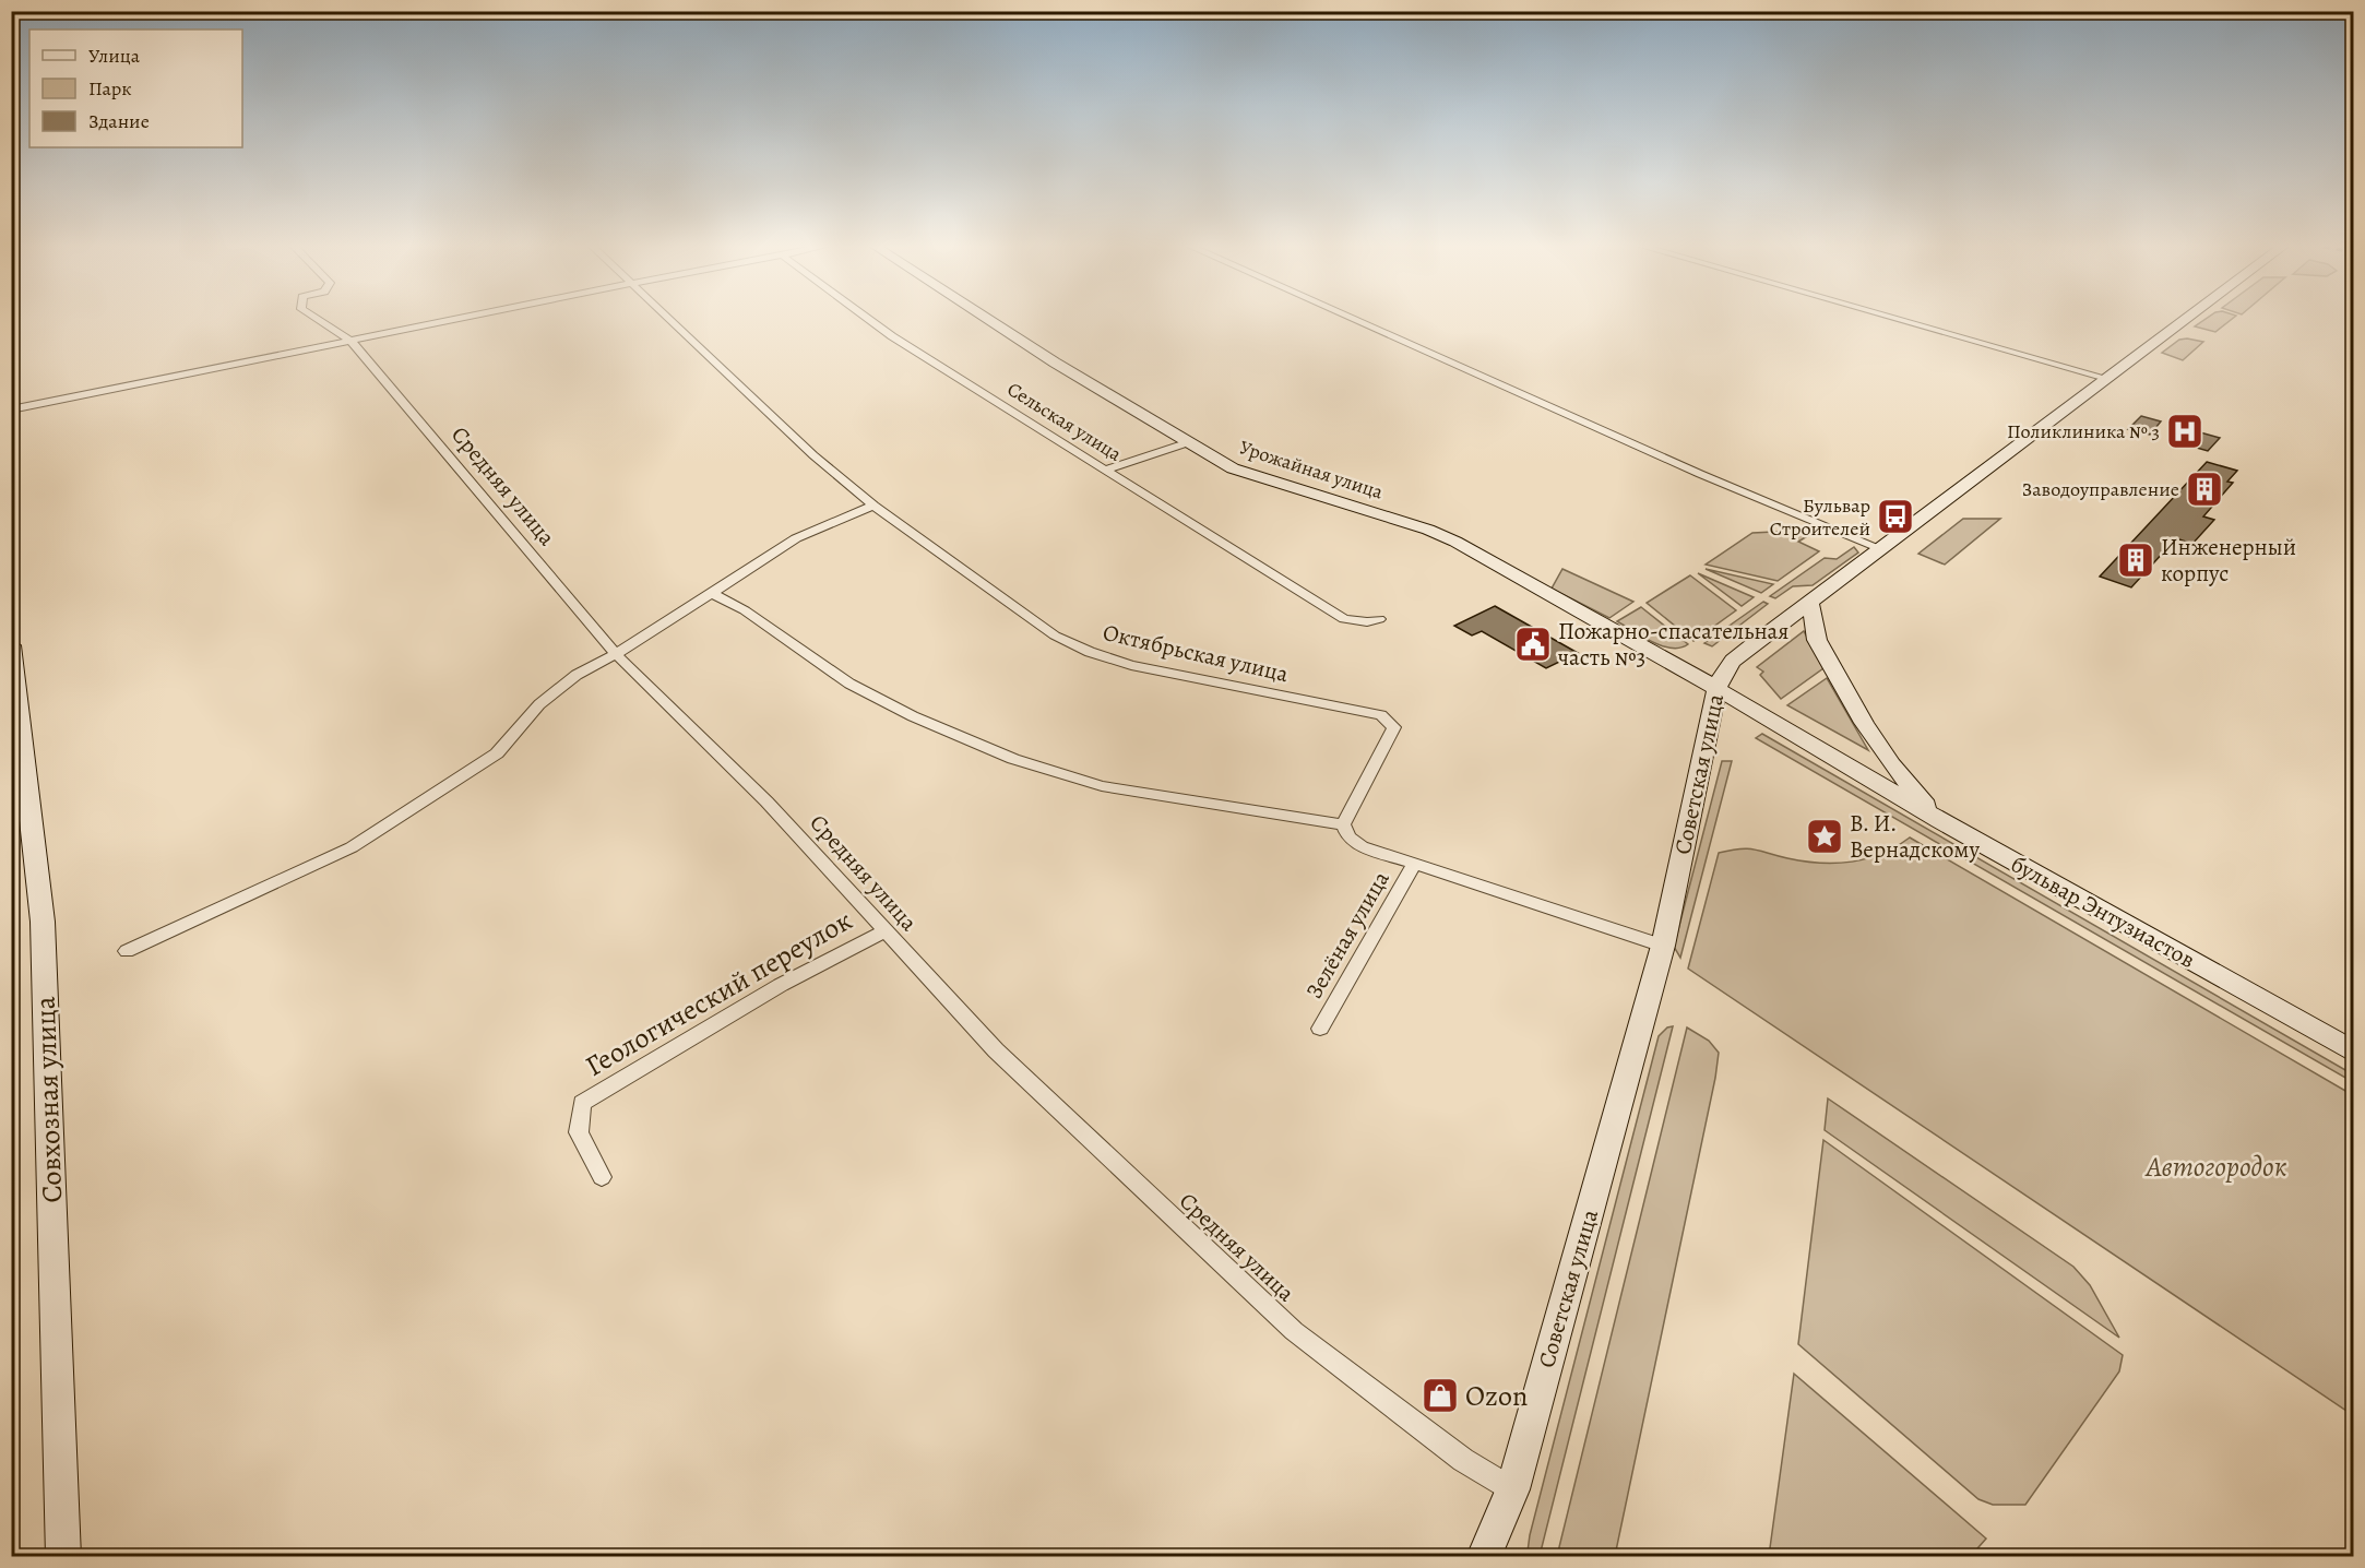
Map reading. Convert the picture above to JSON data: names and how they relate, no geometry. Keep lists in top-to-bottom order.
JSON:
{
  "streets": {
    "main road": [
      "Урожайная улица",
      "Советская улица",
      "бульвар Энтузиастов",
      "Совхозная улица"
    ],
    "street": [
      "Сельская улица",
      "Средняя улица",
      "Октябрьская улица",
      "Зелёная улица",
      "Геологический переулок"
    ]
  },
  "crossings": [
    ["Урожайная улица", "Советская улица"],
    ["Урожайная улица", "бульвар Энтузиастов"],
    ["Средняя улица", "Советская улица"],
    ["Средняя улица", "Геологический переулок"],
    ["Советская улица", "бульвар Энтузиастов"]
  ],
  "parks": ["Автогородок"],
  "places": {
    "hospital": ["Поликлиника № 3"],
    "building": ["Заводоуправление", "Инженерный корпус"],
    "bus stop": ["Бульвар Строителей"],
    "public building": ["Пожарно-спасательная часть №3"],
    "place": ["В. И. Вернадскому"],
    "shop": ["Ozon"]
  },
  "legend": ["Улица", "Парк", "Здание"]
}
